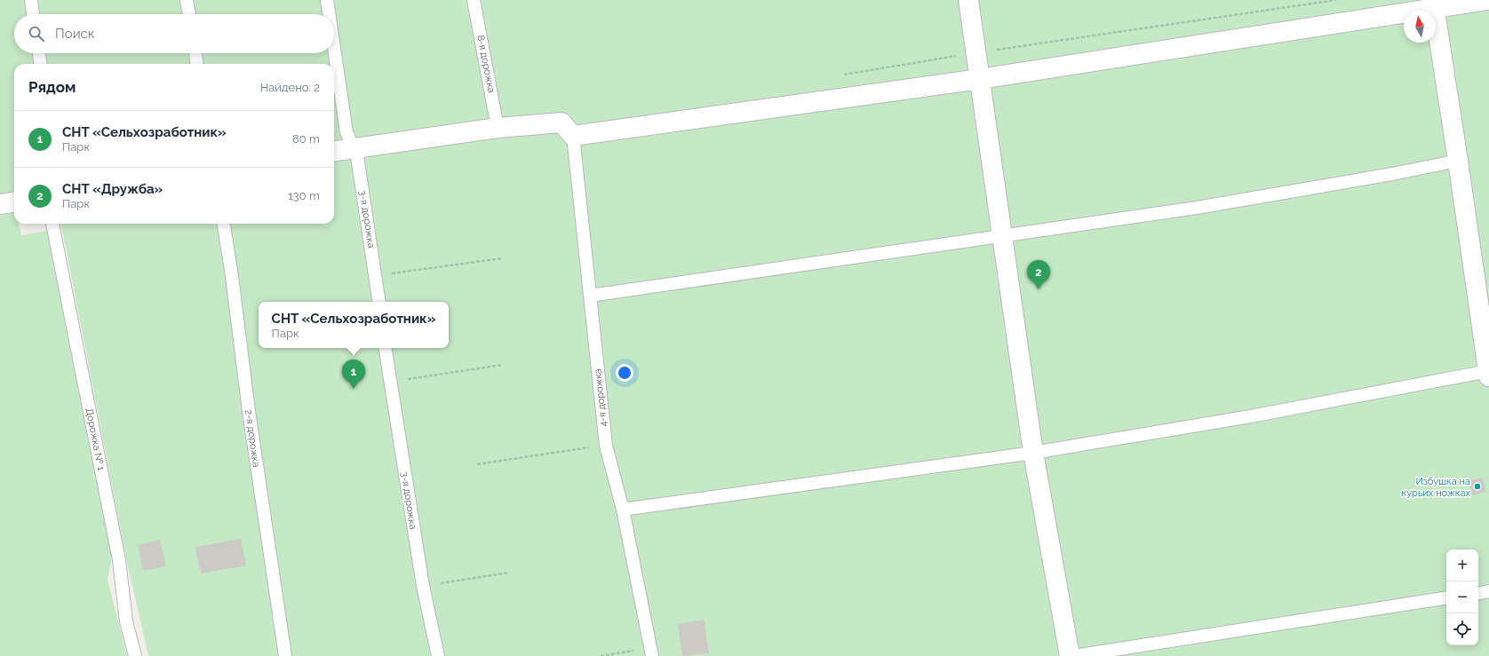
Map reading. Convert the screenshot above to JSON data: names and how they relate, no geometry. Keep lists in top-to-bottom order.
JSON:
{
  "streets": {
    "lane": [
      "8-я дорожка",
      "3-я дорожка",
      "4-я дорожка",
      "2-я дорожка",
      "Дорожка № 1"
    ]
  },
  "places": ["Избушка на курьих ножках"],
  "north": "top",
  "page": {
    "search": "Поиск",
    "heading": ["Рядом", "Найдено: 2"],
    "list": [
      {
        "mark": "1",
        "name": "СНТ «Сельхозработник»",
        "note": "Парк",
        "value": "80 m"
      },
      {
        "mark": "2",
        "name": "СНТ «Дружба»",
        "note": "Парк",
        "value": "130 m"
      }
    ],
    "pins": ["2", "1"],
    "popup": ["СНТ «Сельхозработник»", "Парк"],
    "map_buttons": ["+", "−"]
  }
}
